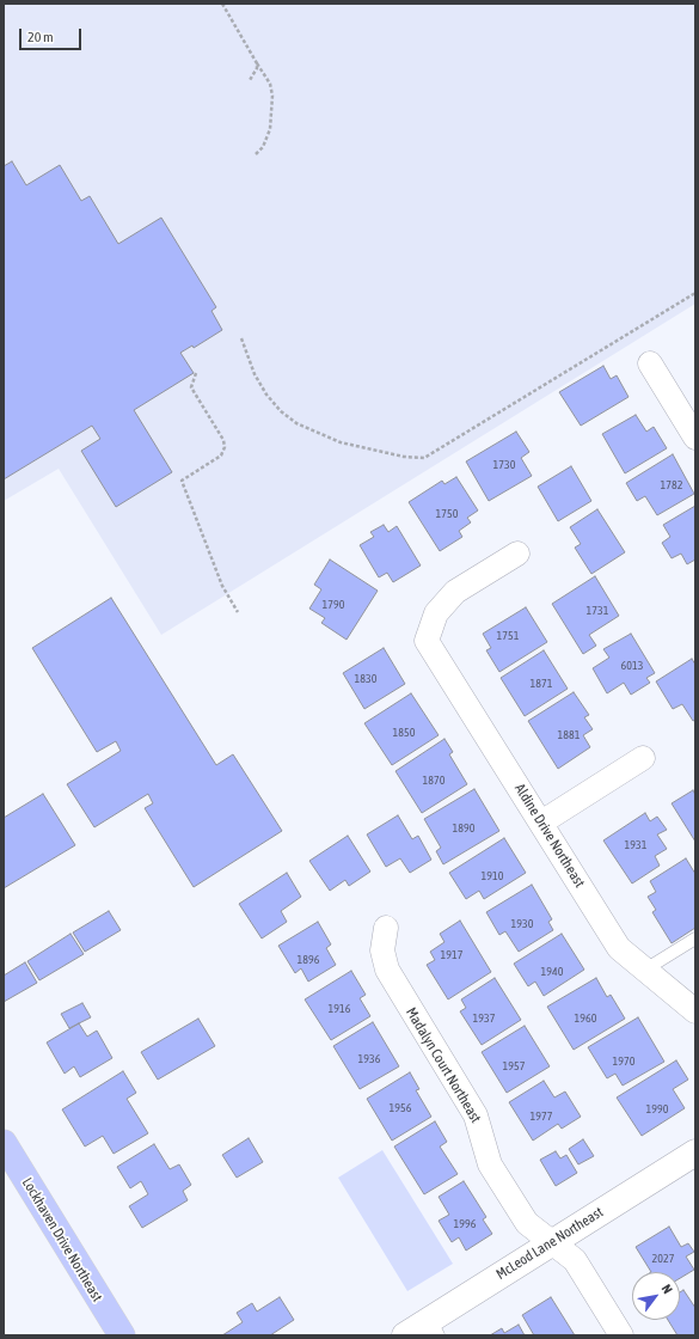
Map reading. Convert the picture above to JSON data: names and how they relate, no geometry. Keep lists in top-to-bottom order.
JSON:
{
  "streets": {
    "main road": ["Lockhaven Drive Northeast"],
    "street": ["Aldine Drive Northeast", "Madalyn Court Northeast", "McLeod Lane Northeast"]
  },
  "crossings": [
    ["Madalyn Court Northeast", "McLeod Lane Northeast"]
  ],
  "house_numbers": [
    "1730",
    "1782",
    "1750",
    "1790",
    "1731",
    "1751",
    "6013",
    "1830",
    "1871",
    "1850",
    "1881",
    "1870",
    "1890",
    "1931",
    "1910",
    "1930",
    "1917",
    "1896",
    "1940",
    "1916",
    "1937",
    "1960",
    "1936",
    "1970",
    "1957",
    "1956",
    "1990",
    "1977",
    "1996",
    "2027"
  ],
  "scale_bar": "20 m",
  "north": "top right"
}
